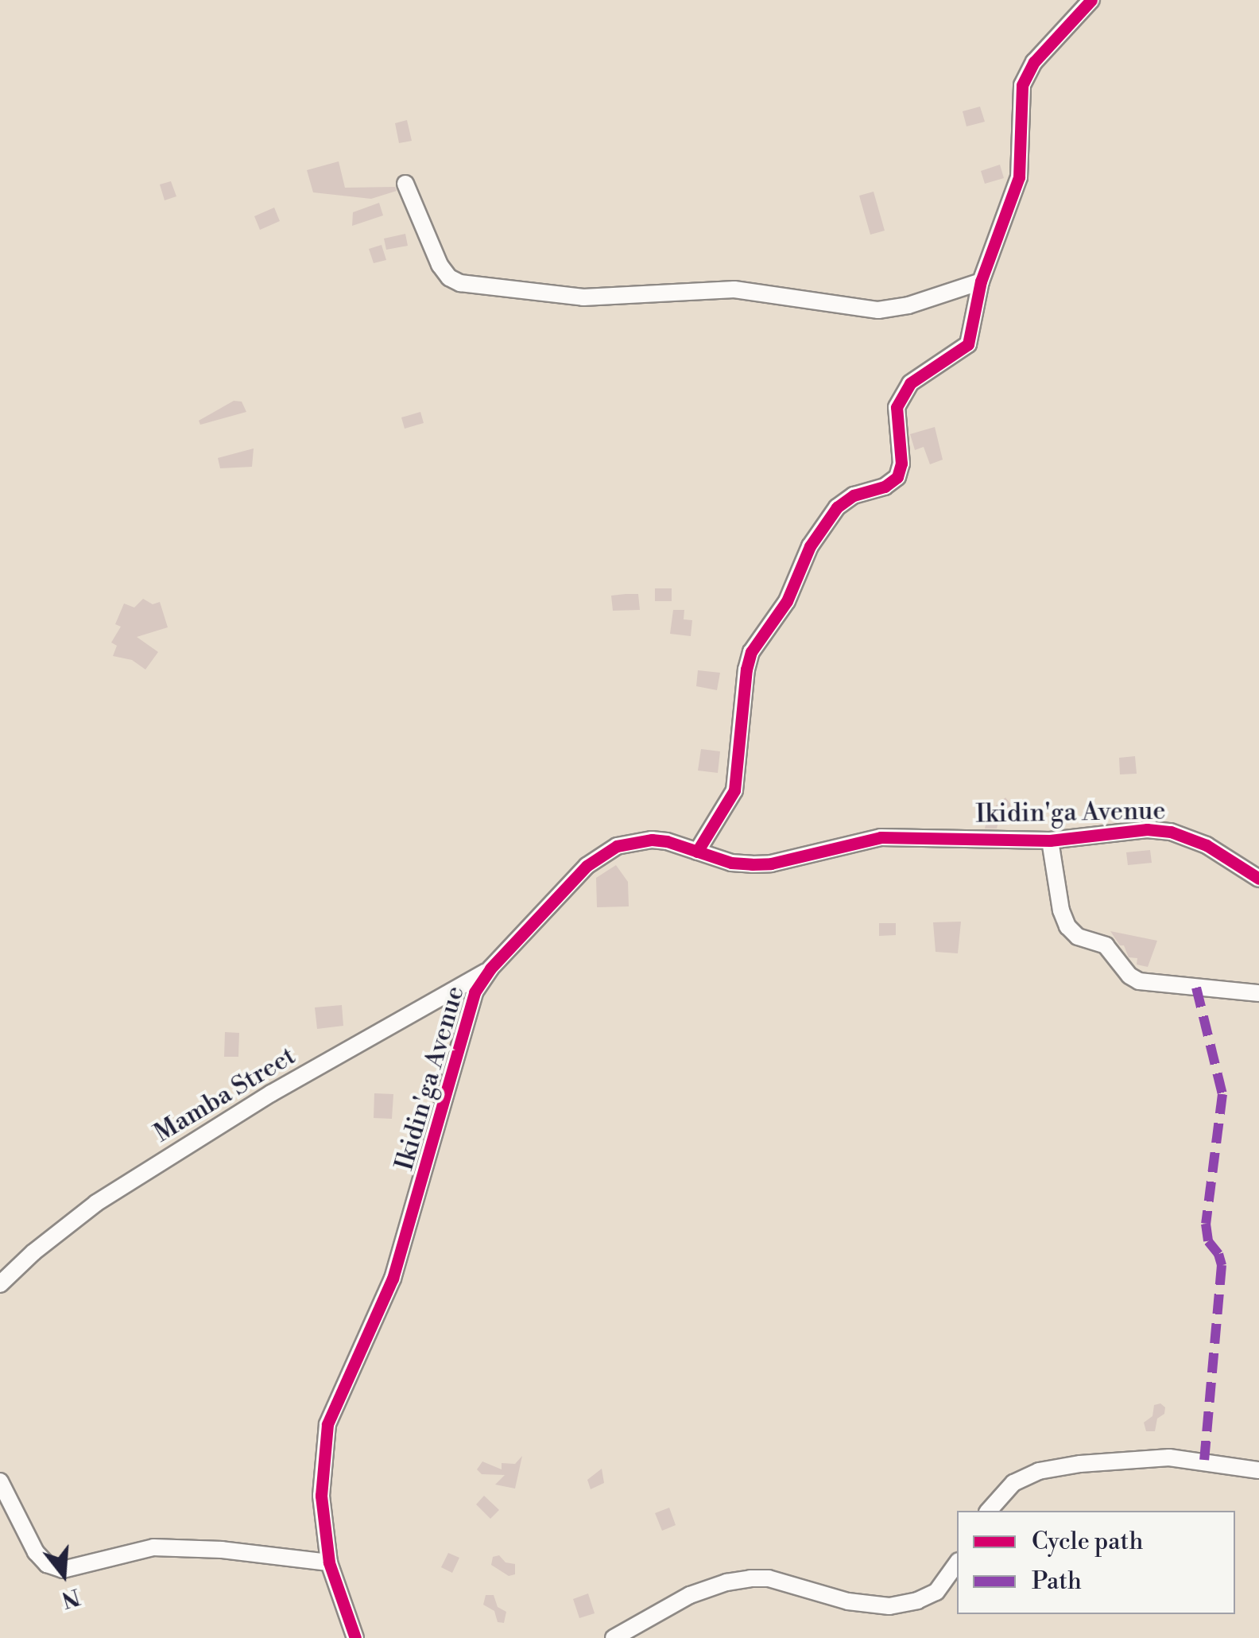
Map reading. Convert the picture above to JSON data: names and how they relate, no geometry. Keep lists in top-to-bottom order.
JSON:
{
  "streets": {
    "street": ["Ikidin'ga Avenue", "Mamba Street"]
  },
  "crossings": [
    ["Ikidin'ga Avenue", "Mamba Street"]
  ],
  "legend": ["Cycle path", "Path"],
  "north": "bottom"
}
